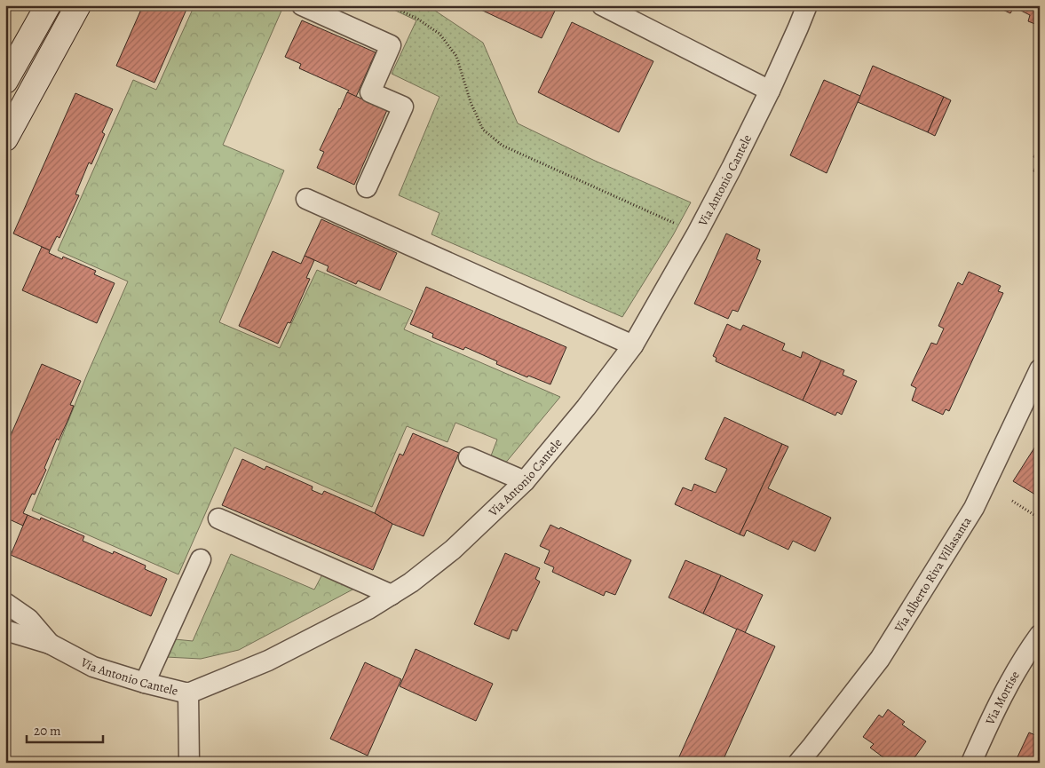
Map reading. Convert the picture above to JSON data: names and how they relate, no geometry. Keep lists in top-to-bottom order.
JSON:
{
  "streets": {
    "street": ["Via Antonio Cantele", "Via Alberto Riva Villasanta", "Via Mortise"]
  },
  "scale_bar": "20 m"
}
